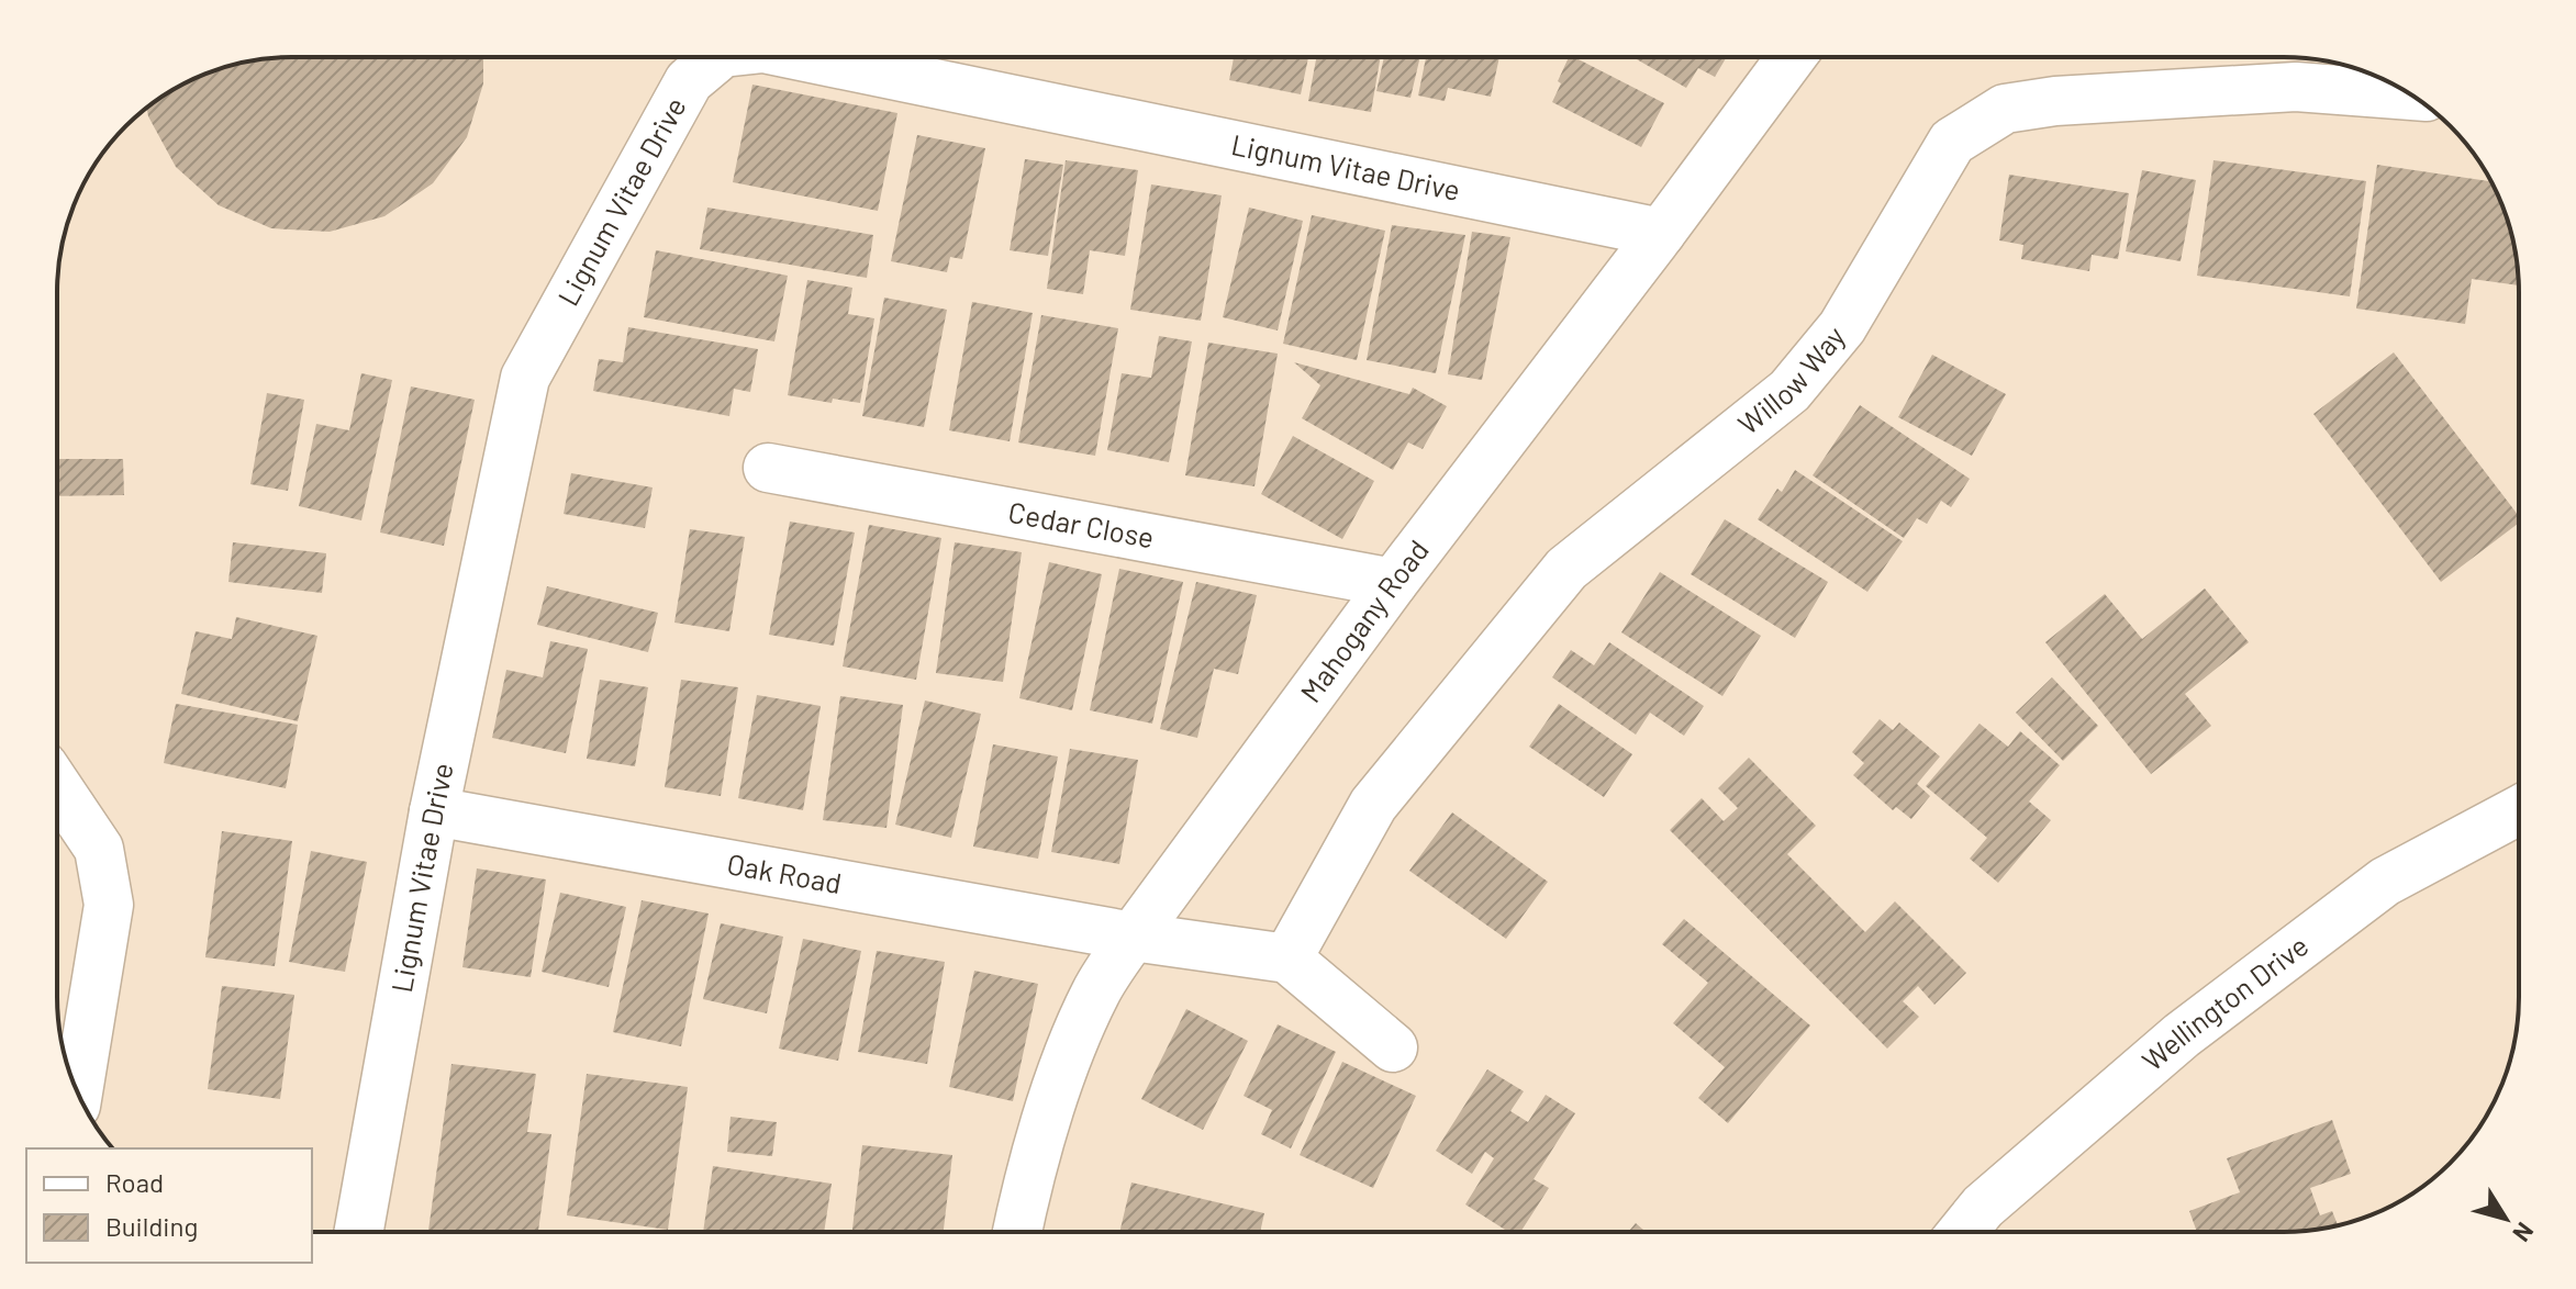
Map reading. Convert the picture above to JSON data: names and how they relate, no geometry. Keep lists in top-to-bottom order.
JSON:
{
  "streets": {
    "street": [
      "Lignum Vitae Drive",
      "Willow Way",
      "Cedar Close",
      "Mahogany Road",
      "Oak Road",
      "Wellington Drive"
    ]
  },
  "crossings": [
    ["Lignum Vitae Drive", "Mahogany Road"],
    ["Lignum Vitae Drive", "Oak Road"],
    ["Cedar Close", "Mahogany Road"],
    ["Mahogany Road", "Oak Road"]
  ],
  "legend": ["Road", "Building"],
  "north": "bottom right"
}
